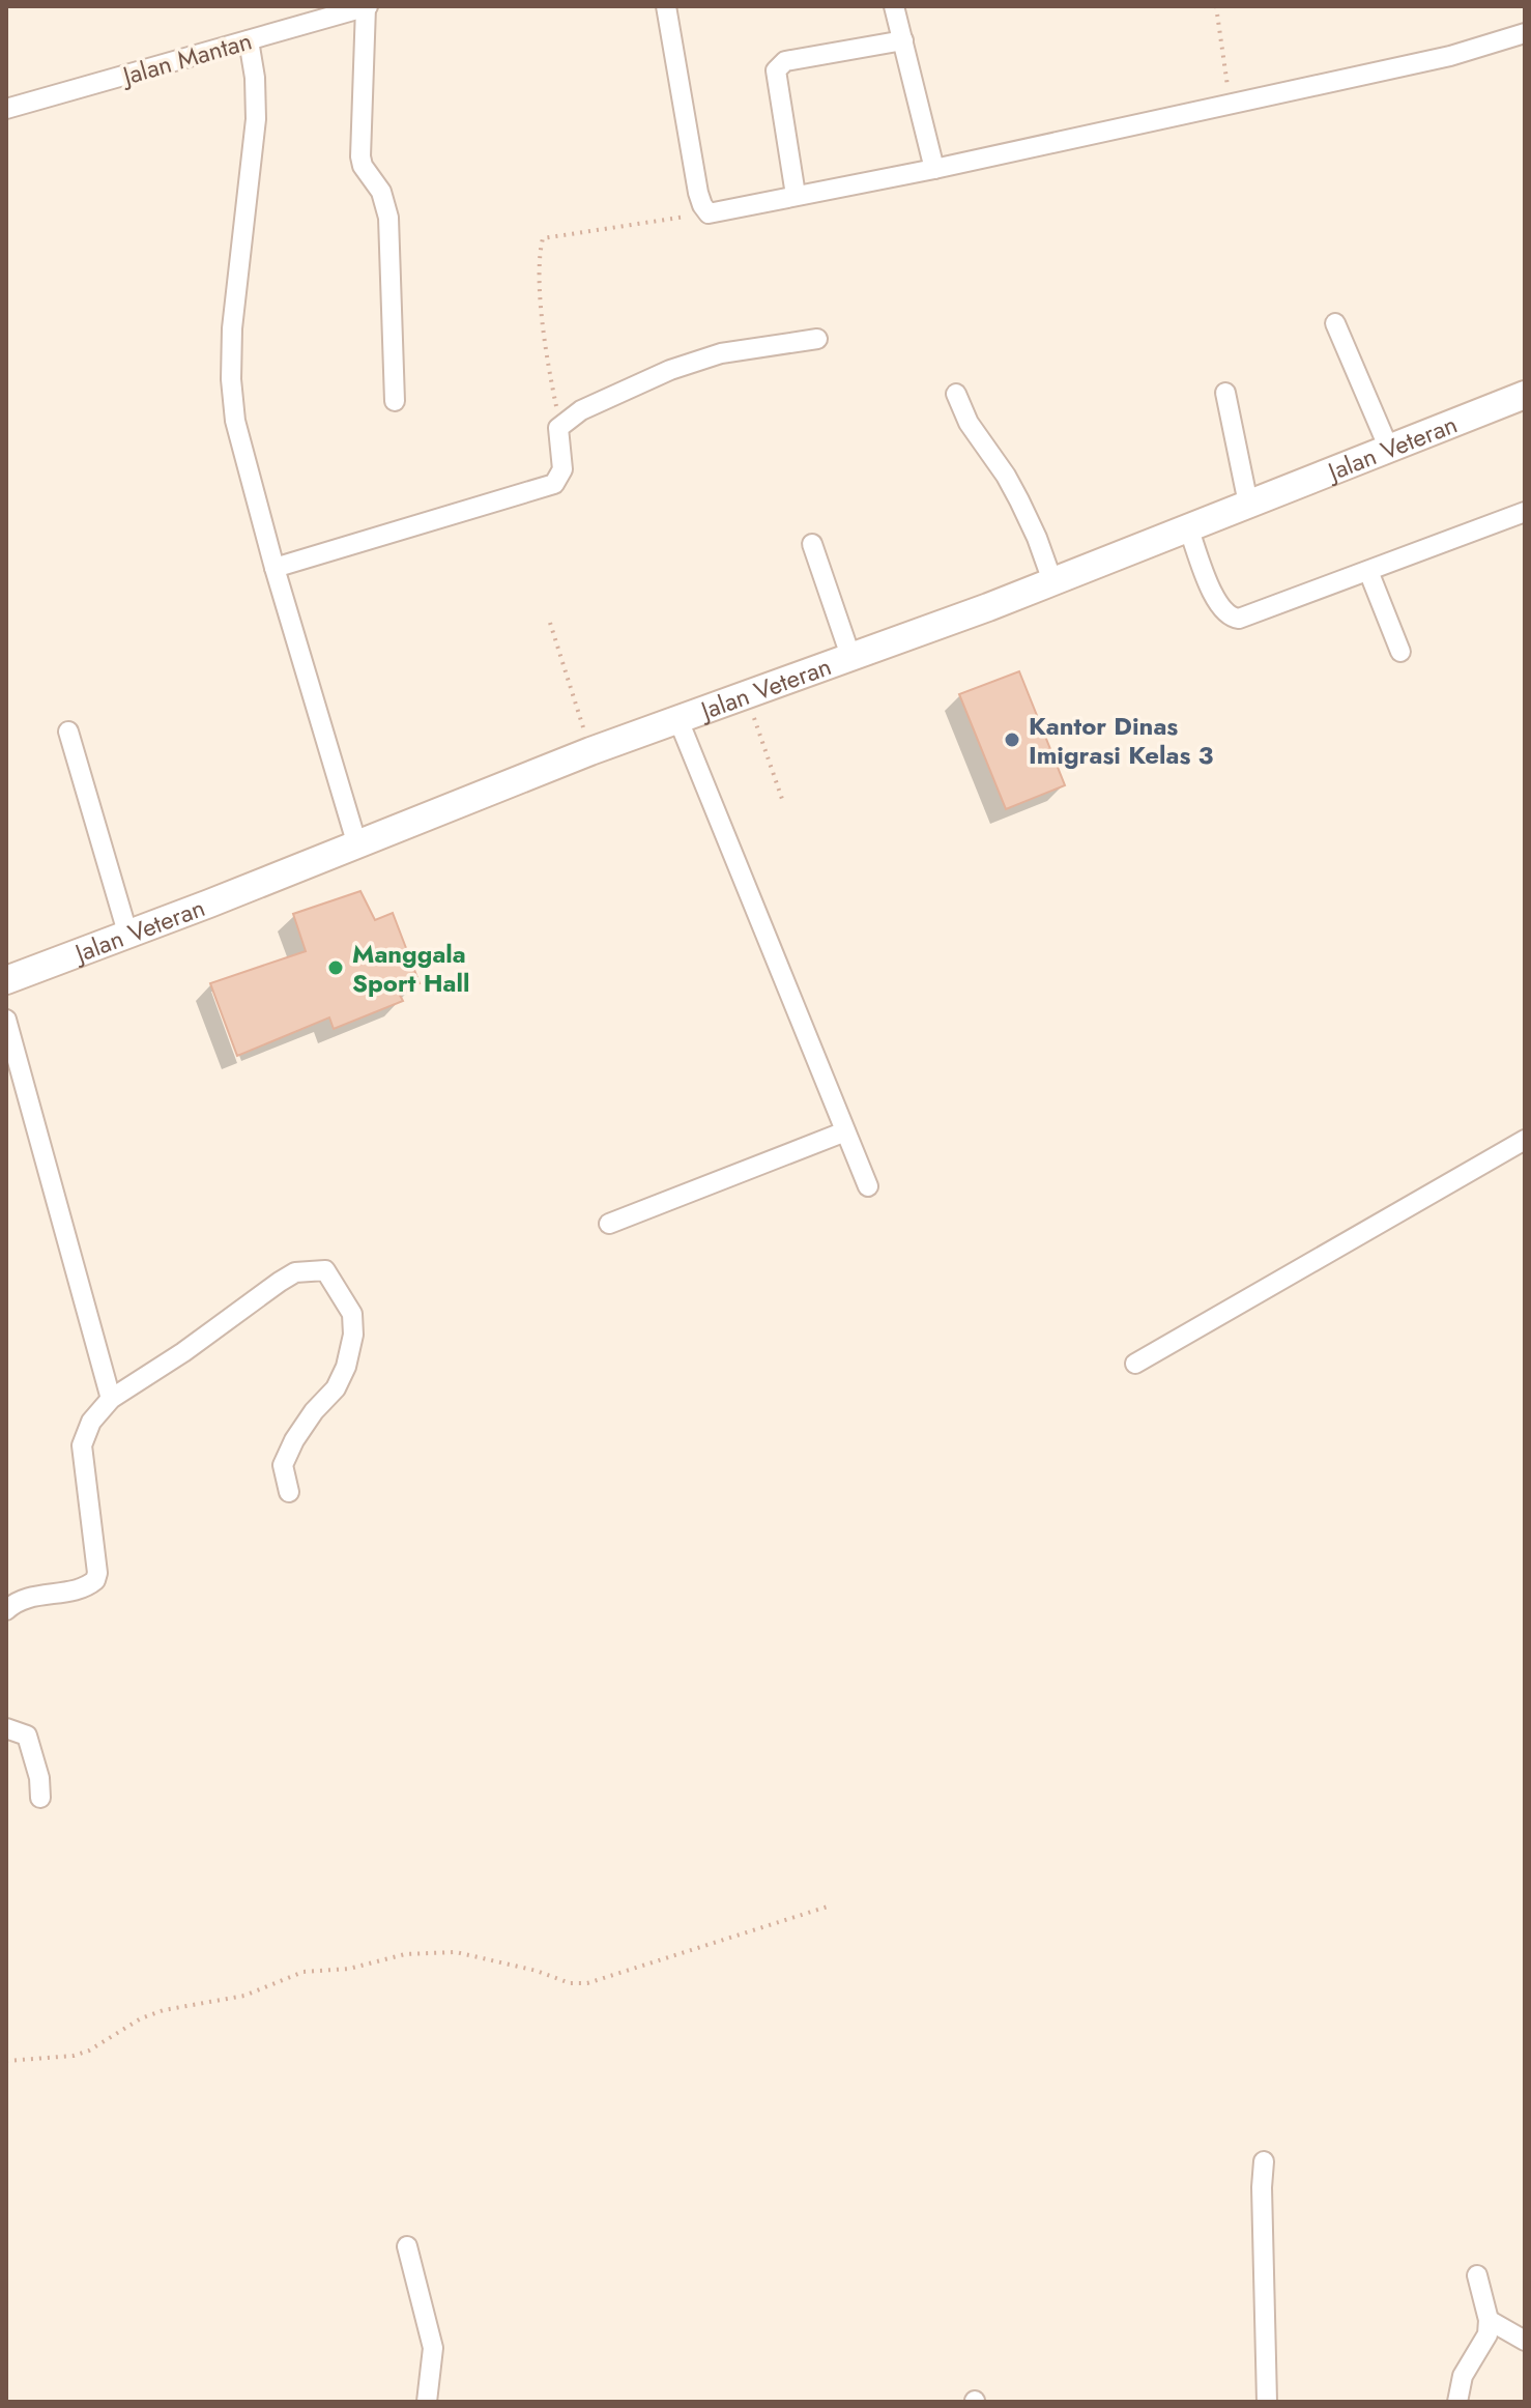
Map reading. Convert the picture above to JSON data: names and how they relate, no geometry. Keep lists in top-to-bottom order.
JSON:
{
  "streets": {
    "street": ["Jalan Mantan", "Jalan Veteran"]
  },
  "places": ["Kantor Dinas Imigrasi Kelas 3", "Manggala Sport Hall"]
}
